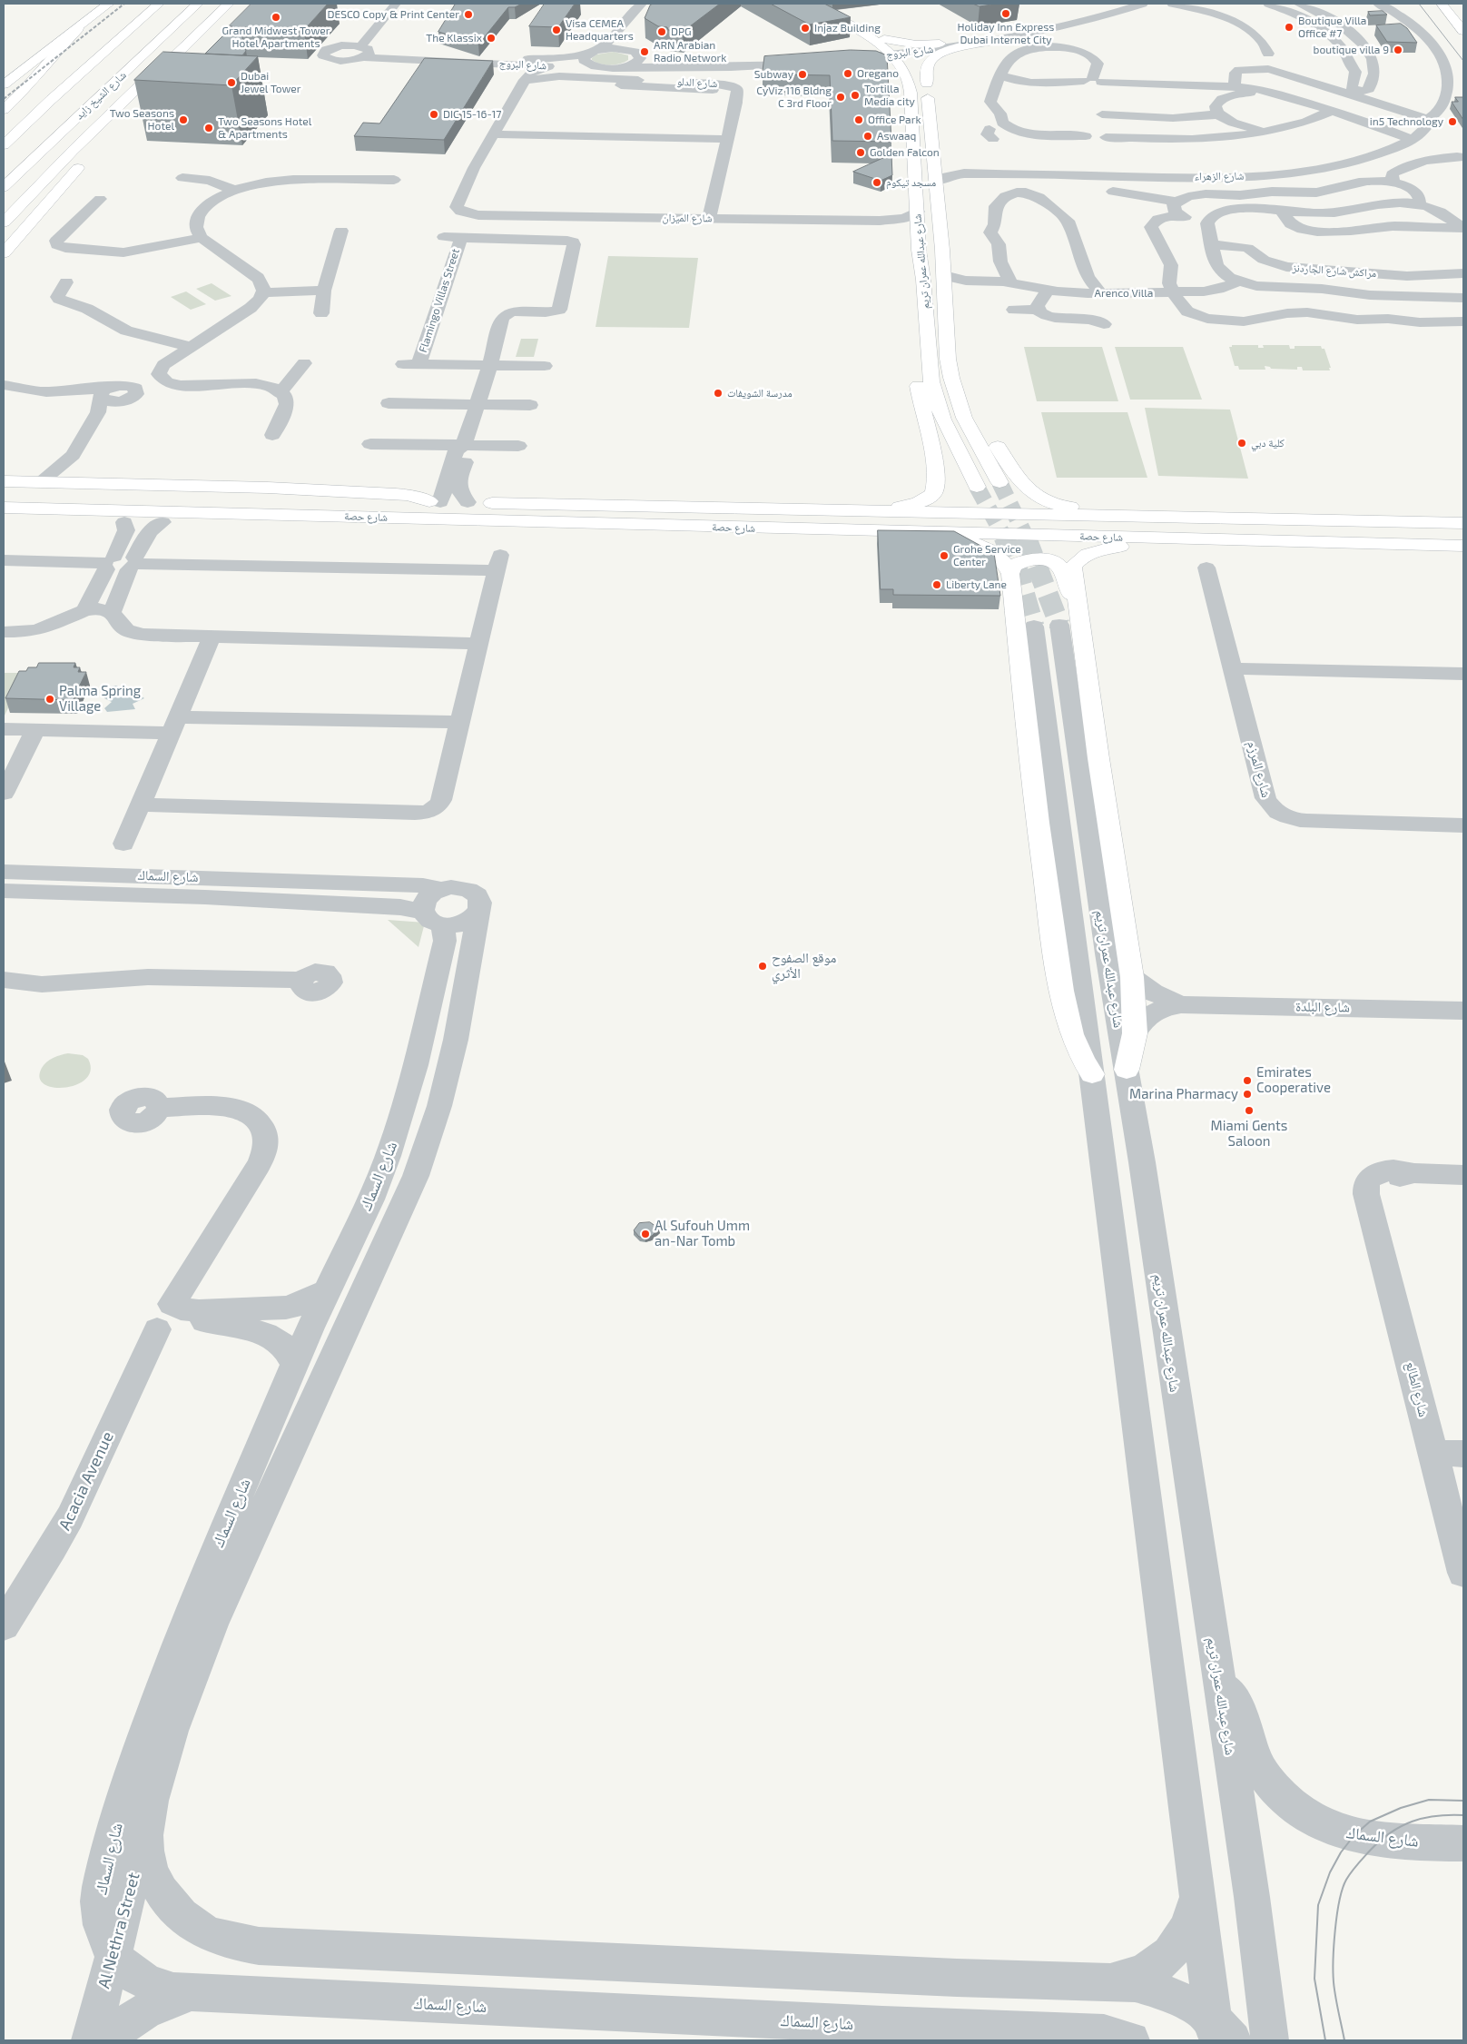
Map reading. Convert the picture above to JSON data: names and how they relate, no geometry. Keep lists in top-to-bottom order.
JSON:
{
  "streets": {
    "main road": ["شارع الشيخ زايد", "شارع عبدالله عمران تريم", "شارع حصة"],
    "street": [
      "شارع البروج",
      "شارع الزهراء",
      "شارع الميزان",
      "مراكش شارع الجاردنز",
      "Arenco Villa",
      "Flamingo Villas Street",
      "شارع المرزم",
      "شارع السماك",
      "شارع البلدة",
      "شارع الطالع",
      "Acacia Avenue",
      "Al Nethra Street"
    ]
  },
  "crossings": [
    ["شارع البروج", "شارع عبدالله عمران تريم"],
    ["شارع الزهراء", "شارع عبدالله عمران تريم"],
    ["شارع الميزان", "شارع عبدالله عمران تريم"],
    ["شارع عبدالله عمران تريم", "شارع السماك"],
    ["Flamingo Villas Street", "شارع حصة"],
    ["شارع السماك", "Al Nethra Street"]
  ],
  "places": [
    "Holiday Inn Express Dubai Internet City",
    "DESCO Copy & Print Center",
    "Grand Midwest Tower Hotel Apartments",
    "Boutique Villa Office #7",
    "Injaz Building",
    "Visa CEMEA Headquarters",
    "DPG",
    "The Klassix",
    "boutique villa 9",
    "ARN Arabian Radio Network",
    "Oregano",
    "Subway",
    "Dubai Jewel Tower",
    "Tortilla Media city",
    "CyViz 116 Bldng C 3rd Floor",
    "DIC 15-16-17",
    "Two Seasons Hotel",
    "Office Park",
    "in5 Technology",
    "Two Seasons Hotel & Apartments",
    "Aswaaq",
    "Golden Falcon",
    "مسجد تيكوم",
    "مدرسة الشويفات",
    "كلية دبي",
    "Grohe Service Center",
    "Liberty Lane",
    "Palma Spring Village",
    "موقع الصفوح الأثري",
    "Emirates Cooperative",
    "Marina Pharmacy",
    "Miami Gents Saloon",
    "Al Sufouh Umm an-Nar Tomb"
  ]
}
